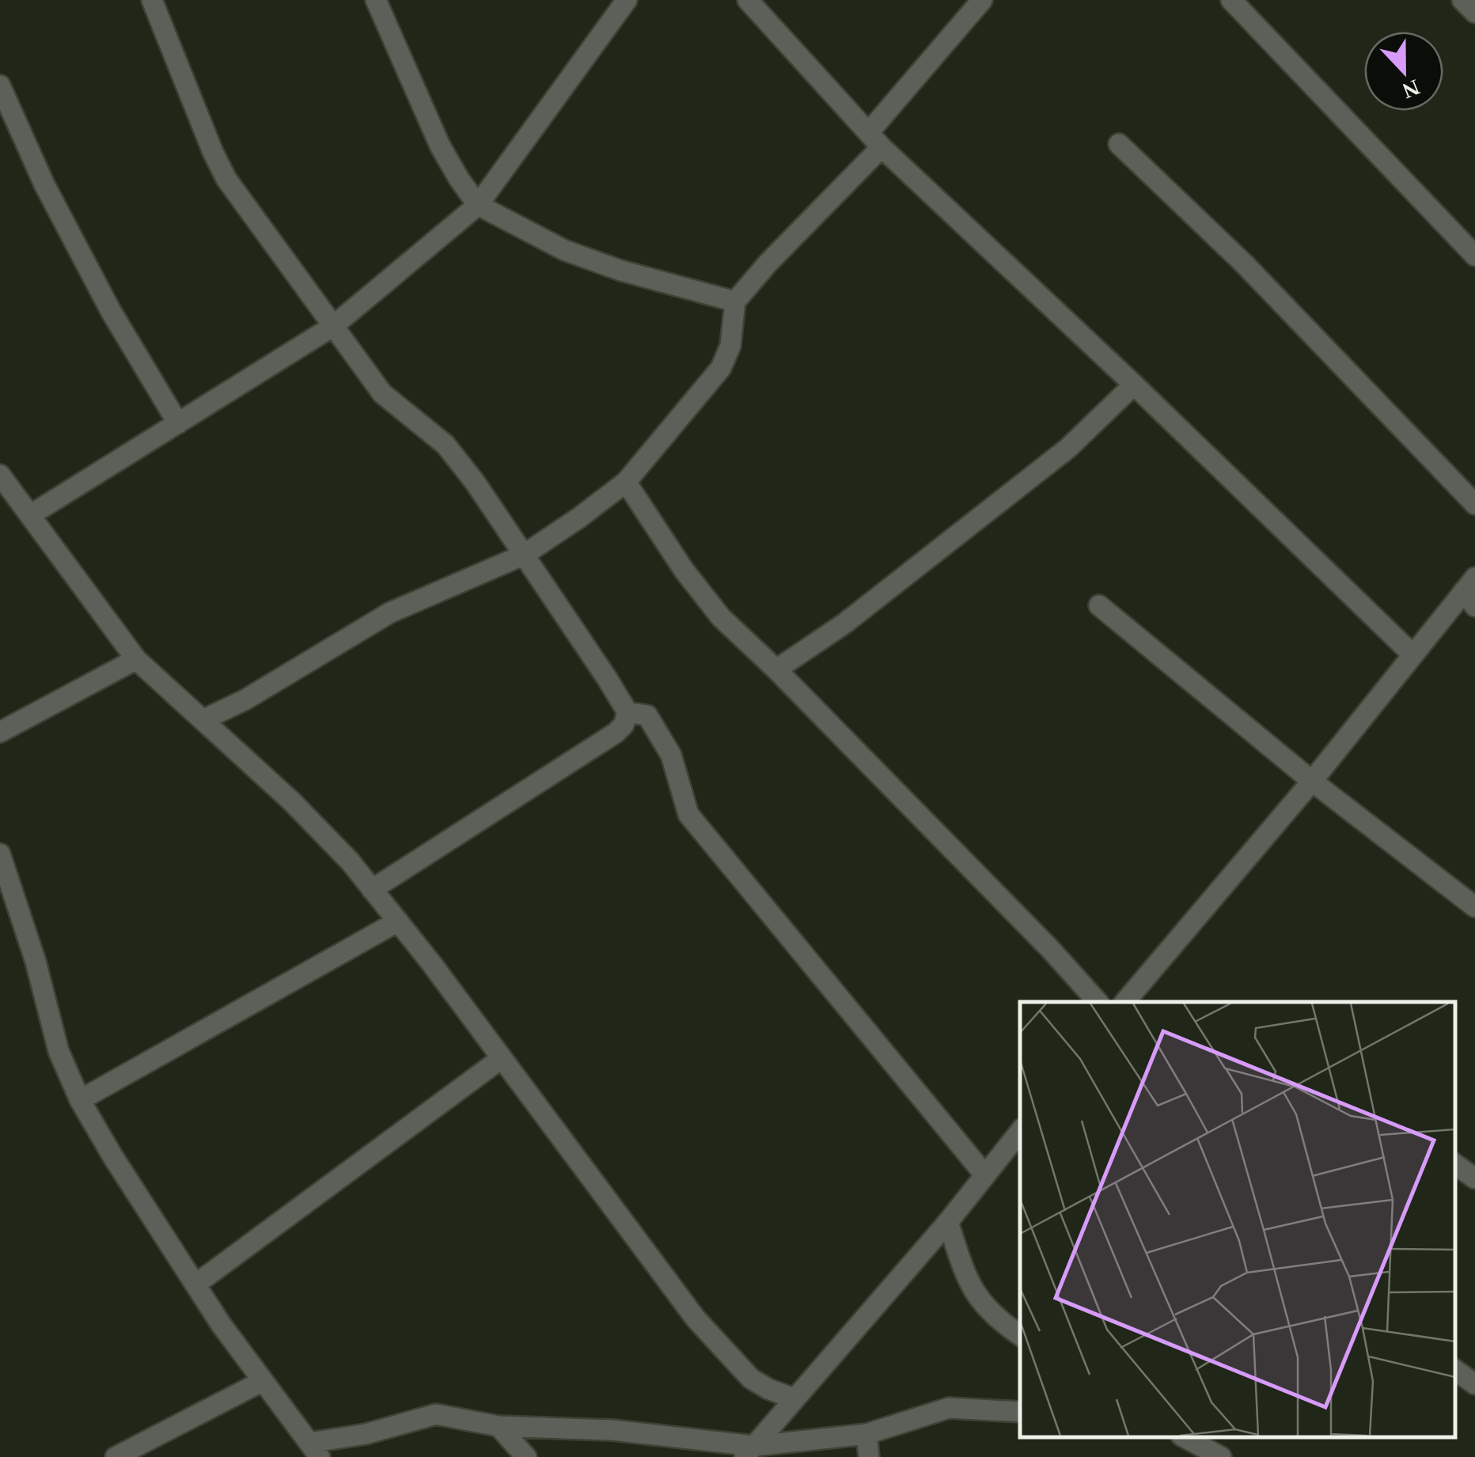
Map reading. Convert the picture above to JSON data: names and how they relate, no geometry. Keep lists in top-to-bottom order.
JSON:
{
  "north": "bottom"
}
